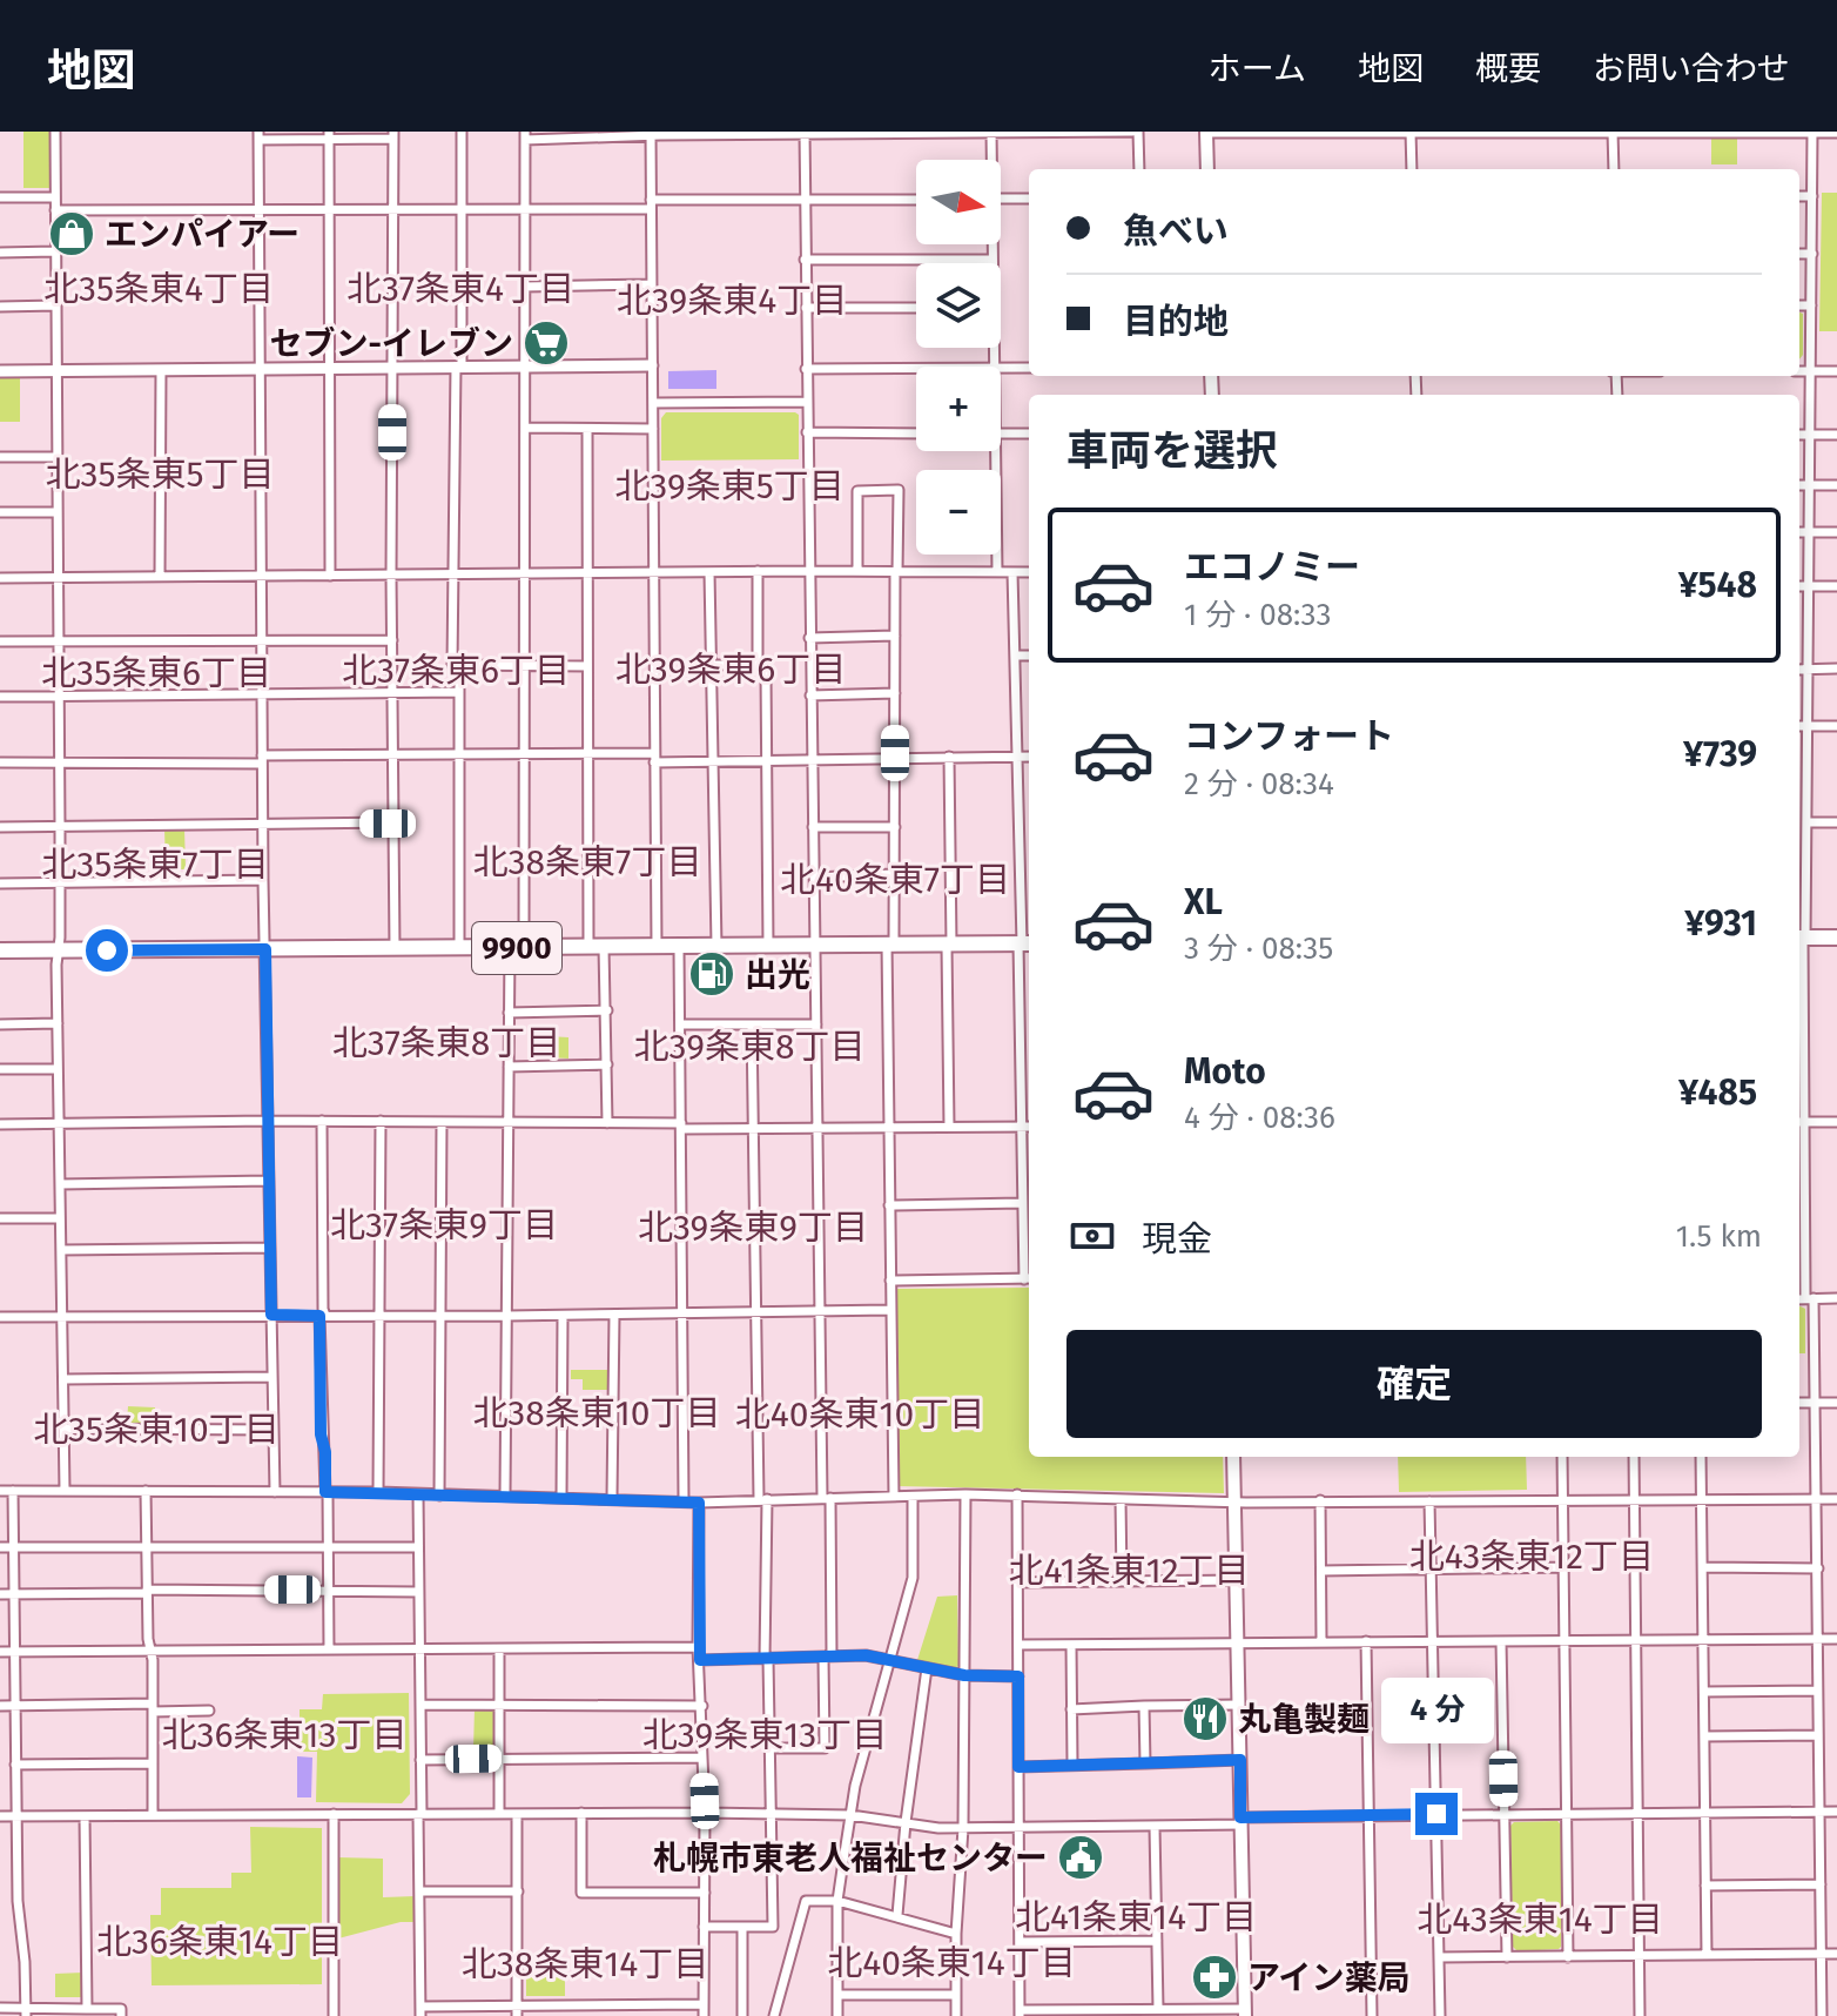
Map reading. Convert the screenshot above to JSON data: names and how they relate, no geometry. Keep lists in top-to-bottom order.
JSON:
{
  "streets": {
    "main road": ["9900"]
  },
  "districts": [
    "北35条東4丁目",
    "北37条東4丁目",
    "北39条東4丁目",
    "北35条東5丁目",
    "北39条東5丁目",
    "北39条東6丁目",
    "北37条東6丁目",
    "北35条東6丁目",
    "北38条東7丁目",
    "北35条東7丁目",
    "北40条東7丁目",
    "北37条東8丁目",
    "北39条東8丁目",
    "北37条東9丁目",
    "北39条東9丁目",
    "北38条東10丁目",
    "北40条東10丁目",
    "北35条東10丁目",
    "北43条東12丁目",
    "北41条東12丁目",
    "北36条東13丁目",
    "北39条東13丁目",
    "北41条東14丁目",
    "北43条東14丁目",
    "北36条東14丁目",
    "北40条東14丁目",
    "北38条東14丁目"
  ],
  "places": {
    "shop": ["エンパイアー"],
    "supermarket": ["セブン-イレブン"],
    "fuel station": ["出光"],
    "restaurant": ["丸亀製麺"],
    "public building": ["札幌市東老人福祉センター"],
    "pharmacy": ["アイン薬局"]
  },
  "north": "right",
  "page": {
    "header": "地図",
    "nav": [
      "ホーム",
      "地図",
      "概要",
      "お問い合わせ"
    ],
    "map_buttons": ["+", "−"],
    "banner": ["魚べい", "目的地"],
    "heading": "車両を選択",
    "list": [
      {
        "name": "エコノミー",
        "note": "1 分 · 08:33",
        "value": "¥548"
      },
      {
        "name": "コンフォート",
        "note": "2 分 · 08:34",
        "value": "¥739"
      },
      {
        "name": "XL",
        "note": "3 分 · 08:35",
        "value": "¥931"
      },
      {
        "name": "Moto",
        "note": "4 分 · 08:36",
        "value": "¥485"
      }
    ],
    "pay": ["現金", "1.5 km"],
    "buttons": "確定",
    "bubble": "4 分"
  }
}
